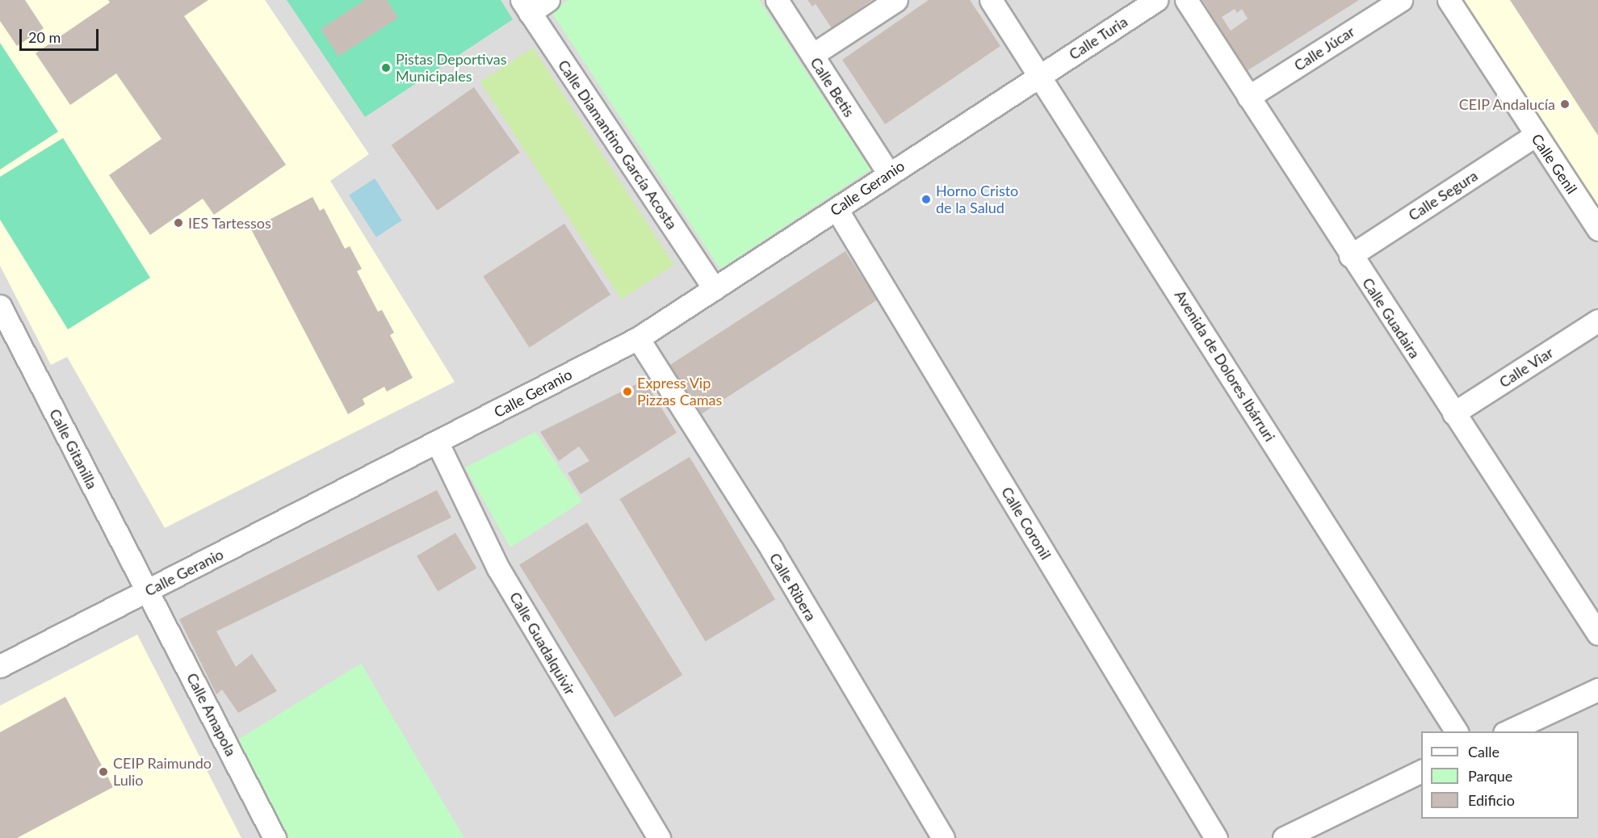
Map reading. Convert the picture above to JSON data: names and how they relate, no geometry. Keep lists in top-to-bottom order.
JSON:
{
  "streets": {
    "street": [
      "Calle Turia",
      "Calle Júcar",
      "Calle Betis",
      "Calle Diamantino García Acosta",
      "Calle Genil",
      "Calle Geranio",
      "Calle Segura",
      "Calle Guadaira",
      "Avenida de Dolores Ibárruri",
      "Calle Viar",
      "Calle Gitanilla",
      "Calle Coronil",
      "Calle Ribera",
      "Calle Guadalquivir",
      "Calle Amapola"
    ]
  },
  "crossings": [
    ["Calle Turia", "Calle Geranio"],
    ["Calle Turia", "Avenida de Dolores Ibárruri"],
    ["Calle Júcar", "Calle Guadaira"],
    ["Calle Betis", "Calle Geranio"],
    ["Calle Diamantino García Acosta", "Calle Geranio"],
    ["Calle Genil", "Calle Segura"],
    ["Calle Geranio", "Avenida de Dolores Ibárruri"],
    ["Calle Geranio", "Calle Gitanilla"],
    ["Calle Geranio", "Calle Coronil"],
    ["Calle Geranio", "Calle Ribera"],
    ["Calle Geranio", "Calle Guadalquivir"],
    ["Calle Geranio", "Calle Amapola"],
    ["Calle Segura", "Calle Guadaira"],
    ["Calle Guadaira", "Calle Viar"],
    ["Calle Gitanilla", "Calle Amapola"]
  ],
  "places": [
    "Pistas Deportivas Municipales",
    "CEIP Andalucía",
    "Horno Cristo de la Salud",
    "IES Tartessos",
    "Express Vip Pizzas Camas",
    "CEIP Raimundo Lulio"
  ],
  "legend": ["Calle", "Parque", "Edificio"],
  "scale_bar": "20 m"
}
